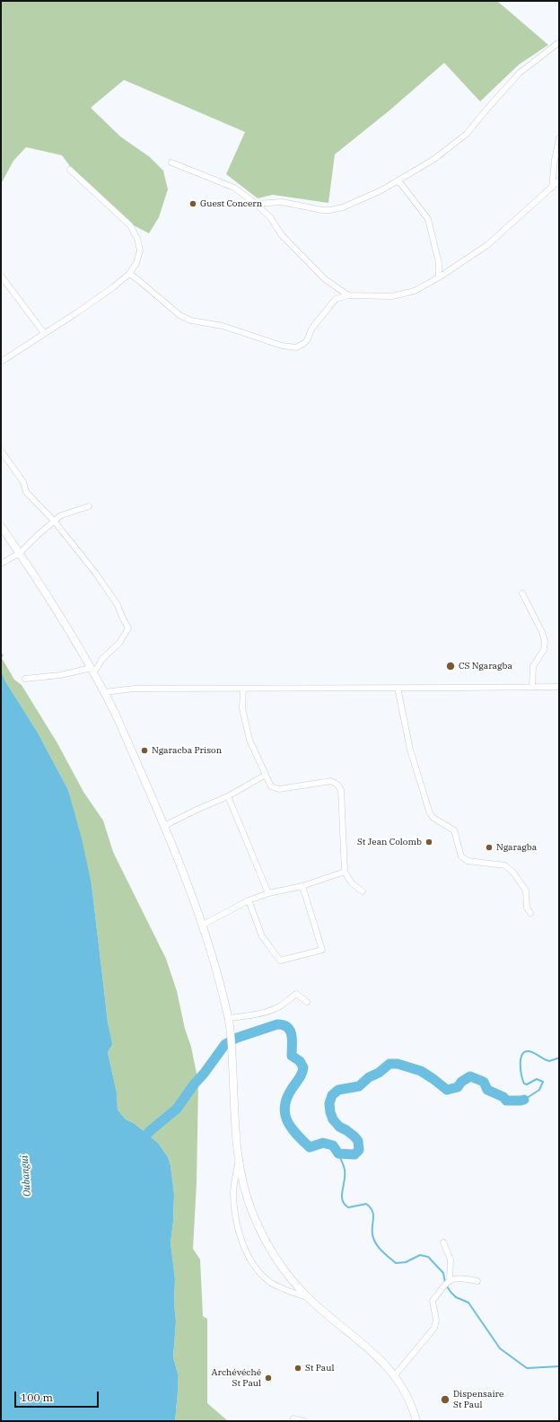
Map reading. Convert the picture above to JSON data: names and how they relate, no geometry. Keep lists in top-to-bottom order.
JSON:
{
  "water": ["Oubangui"],
  "places": [
    "Guest Concern",
    "CS Ngaragba",
    "Ngaracba Prison",
    "St Jean Colomb",
    "Ngaragba",
    "St Paul",
    "Archévéché St Paul",
    "Dispensaire St Paul"
  ],
  "scale_bar": "100 m"
}
